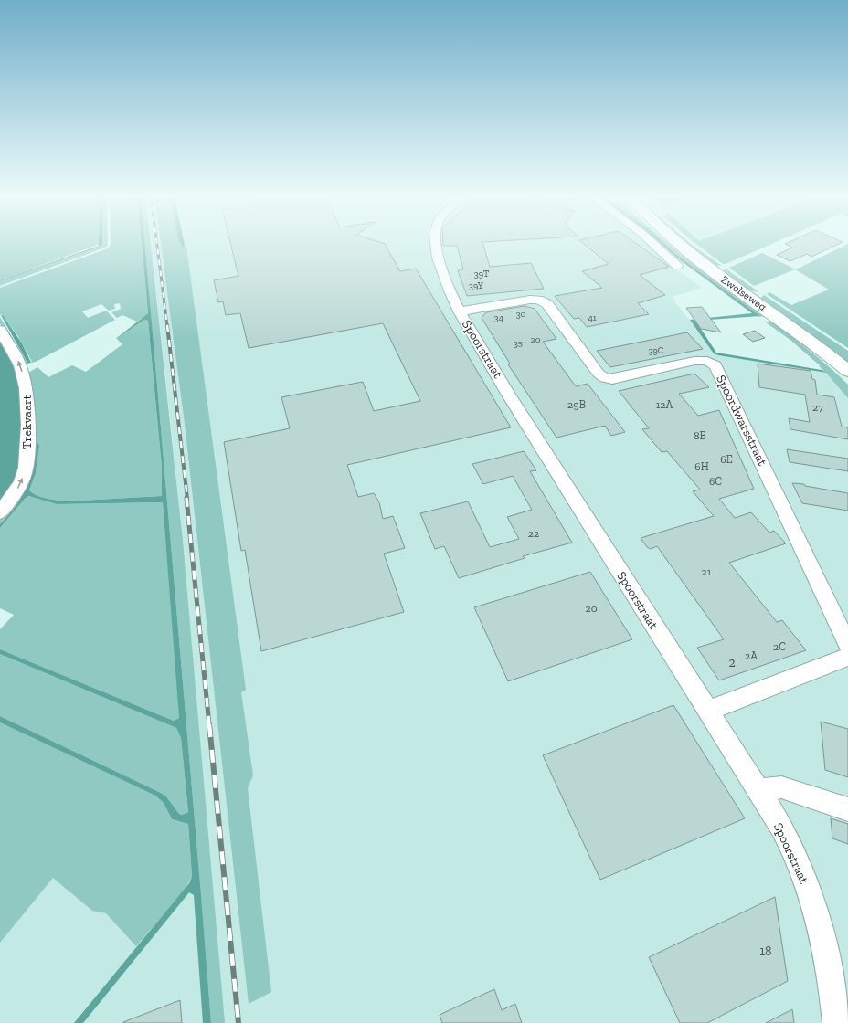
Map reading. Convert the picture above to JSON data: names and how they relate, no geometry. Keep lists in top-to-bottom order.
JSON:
{
  "streets": {
    "main road": ["Zwolseweg"],
    "street": ["Spoorstraat", "Spoordwarsstraat", "Trekvaart"]
  },
  "crossings": [
    ["Spoorstraat", "Spoordwarsstraat"]
  ],
  "one_way": ["Trekvaart"],
  "house_numbers": [
    "39T",
    "39Y",
    "30",
    "34",
    "41",
    "20",
    "35",
    "39C",
    "29B",
    "12A",
    "27",
    "8B",
    "6E",
    "6H",
    "6C",
    "22",
    "21",
    "20",
    "2C",
    "2A",
    "2",
    "18"
  ]
}
